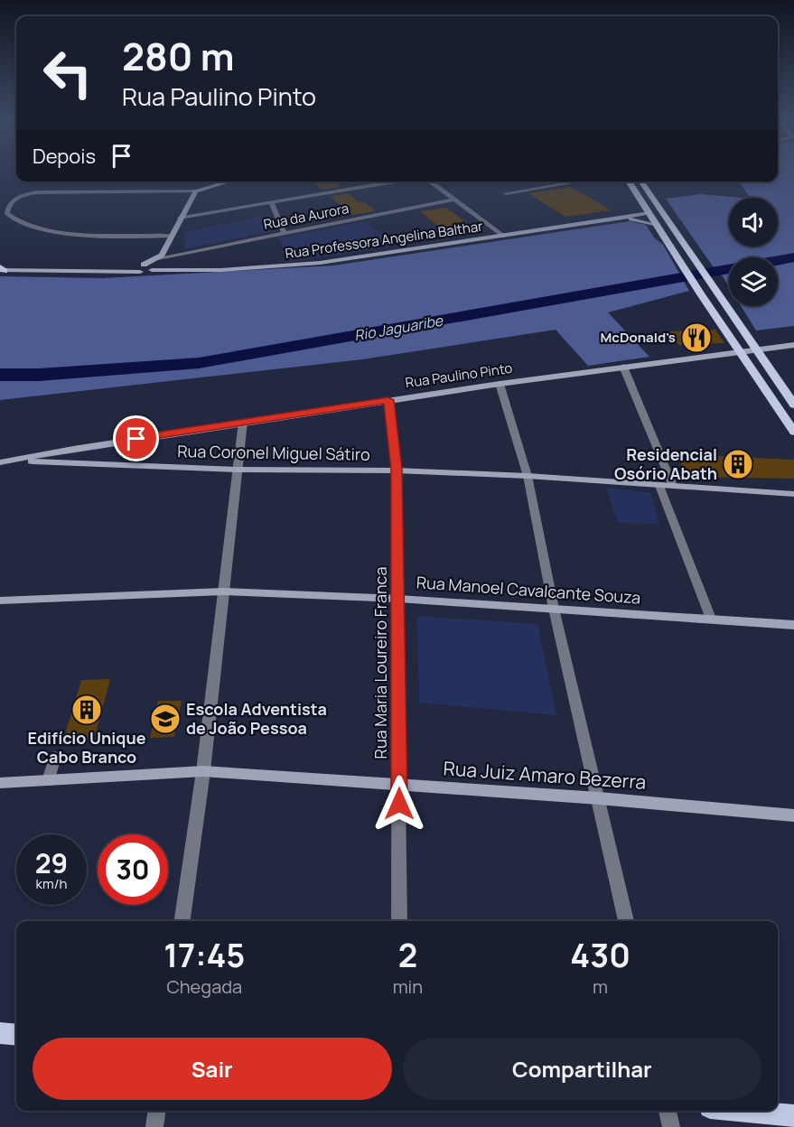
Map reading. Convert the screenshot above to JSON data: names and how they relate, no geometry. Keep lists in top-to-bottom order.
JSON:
{
  "streets": {
    "street": [
      "Rua da Aurora",
      "Rua Professora Angelina Balthar",
      "Rua Paulino Pinto",
      "Rua Coronel Miguel Sátiro",
      "Rua Manoel Cavalcante Souza",
      "Rua Maria Loureiro Franca",
      "Rua Juiz Amaro Bezerra"
    ]
  },
  "crossings": [
    ["Rua Paulino Pinto", "Rua Coronel Miguel Sátiro"],
    ["Rua Paulino Pinto", "Rua Maria Loureiro Franca"],
    ["Rua Coronel Miguel Sátiro", "Rua Maria Loureiro Franca"],
    ["Rua Manoel Cavalcante Souza", "Rua Maria Loureiro Franca"],
    ["Rua Maria Loureiro Franca", "Rua Juiz Amaro Bezerra"]
  ],
  "water": ["Rio Jaguaribe"],
  "places": {
    "restaurant": ["McDonald's"],
    "building": ["Residencial Osório Abath", "Edifício Unique Cabo Branco"],
    "school or university": ["Escola Adventista de João Pessoa"]
  },
  "page": {
    "turn": ["280 m", "Rua Paulino Pinto"],
    "then": "Depois",
    "speed": "29 km/h",
    "limit": "30",
    "eta": [
      "17:45",
      "Chegada",
      "2",
      "min",
      "430",
      "m"
    ],
    "buttons": ["Sair", "Compartilhar"]
  }
}
